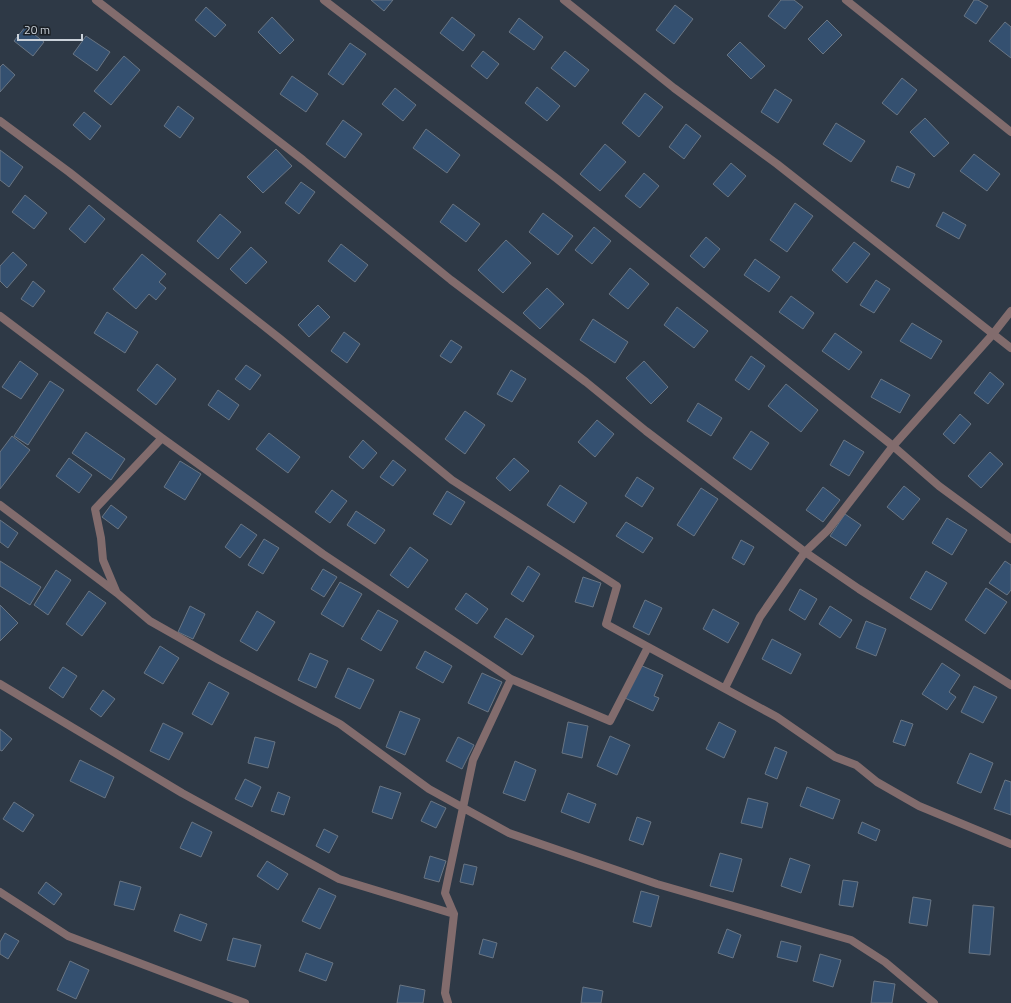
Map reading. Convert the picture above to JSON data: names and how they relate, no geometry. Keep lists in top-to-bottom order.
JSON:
{
  "scale_bar": "20 m"
}
